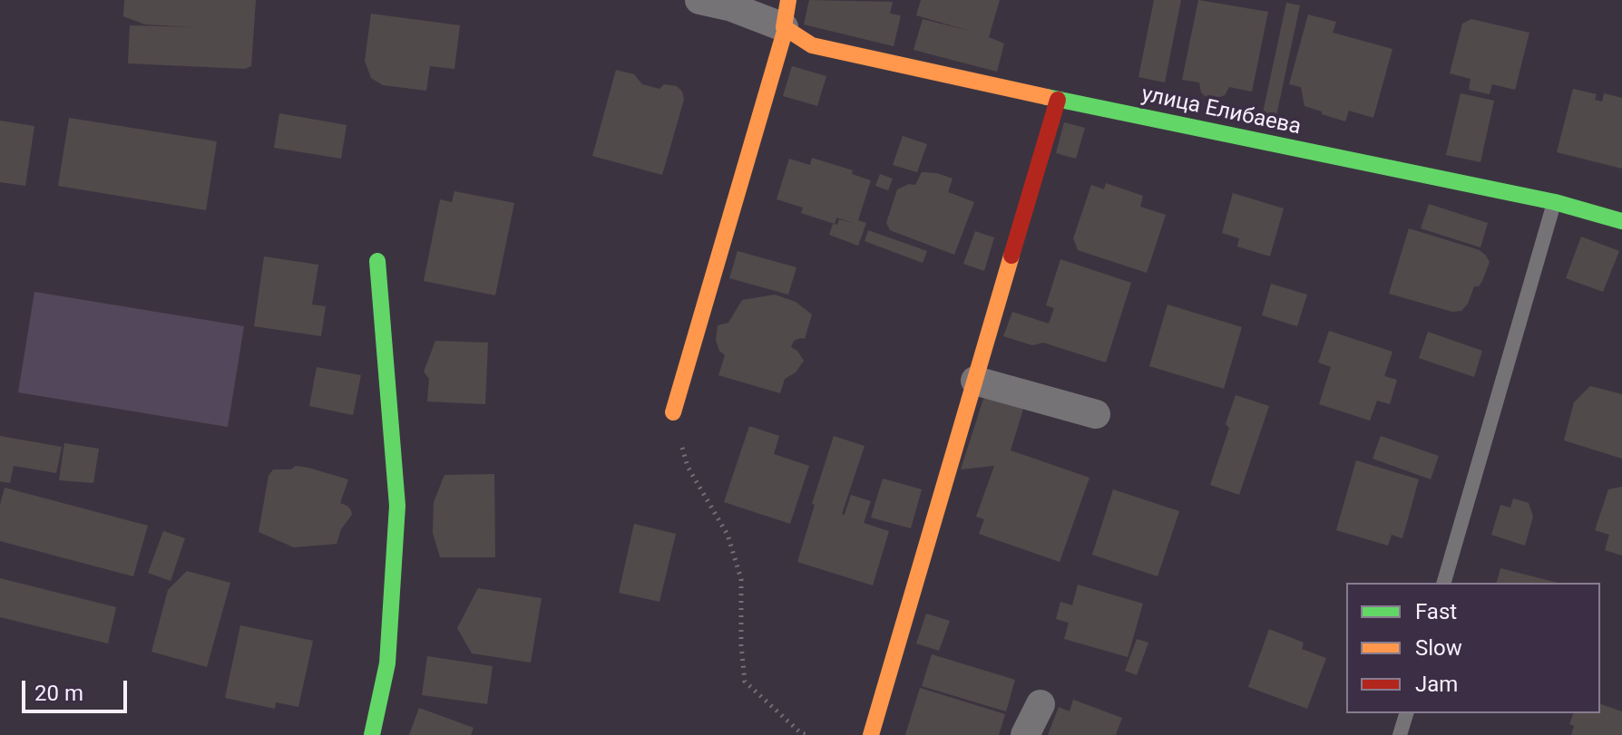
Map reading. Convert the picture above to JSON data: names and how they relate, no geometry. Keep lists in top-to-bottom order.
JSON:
{
  "streets": {
    "street": ["улица Елибаева"]
  },
  "legend": ["Fast", "Slow", "Jam"],
  "scale_bar": "20 m"
}
